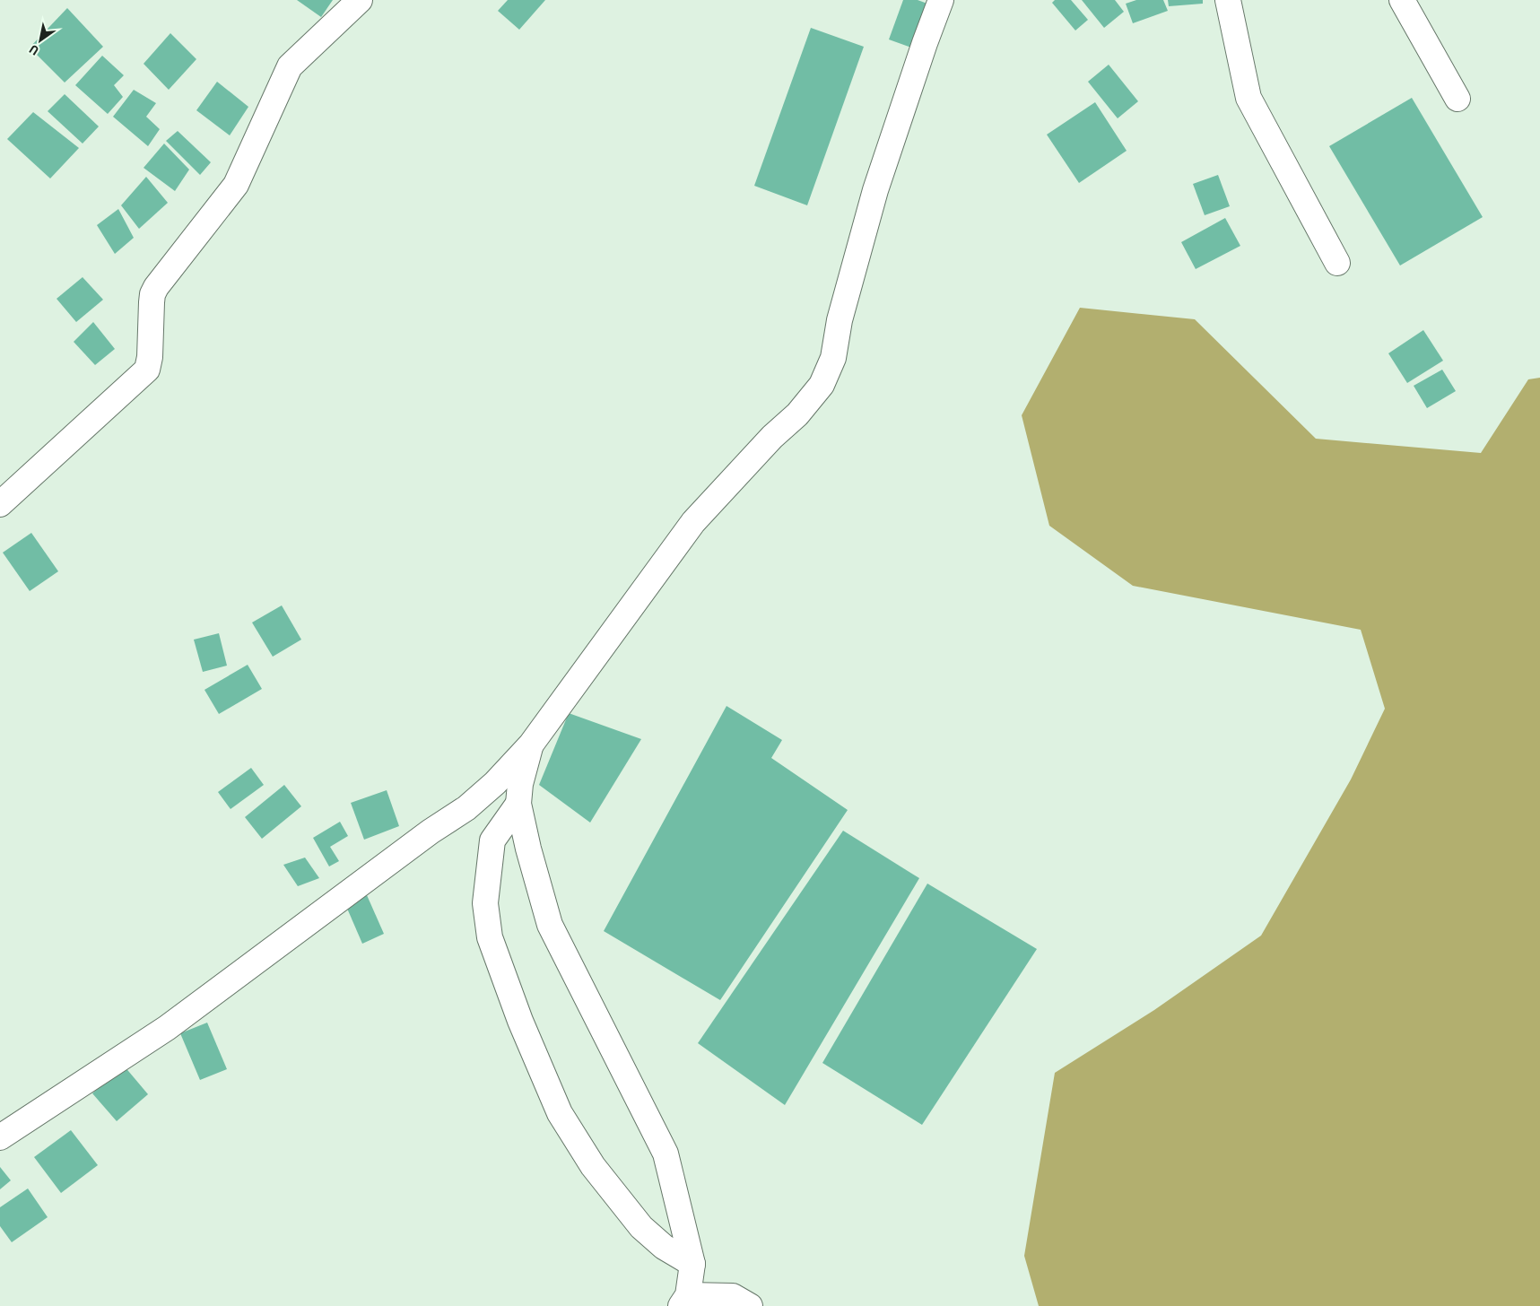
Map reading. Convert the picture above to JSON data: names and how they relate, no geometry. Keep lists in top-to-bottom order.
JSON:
{
  "north": "bottom left"
}
